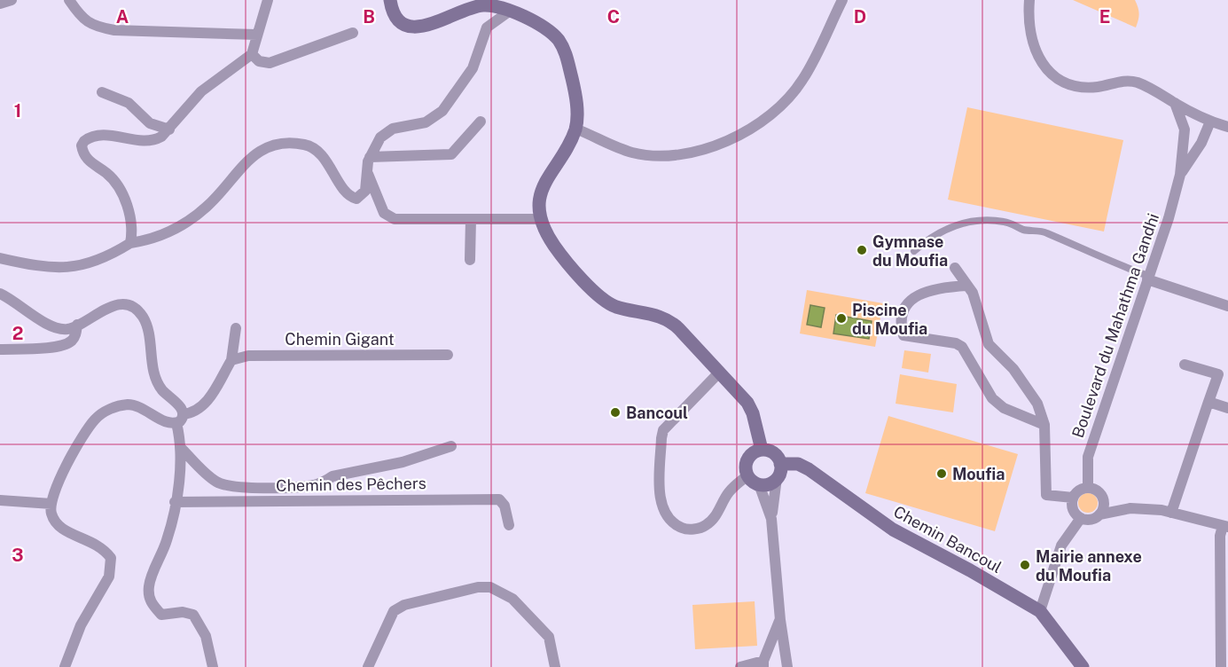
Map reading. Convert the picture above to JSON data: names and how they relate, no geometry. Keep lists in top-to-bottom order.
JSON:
{
  "streets": {
    "main road": ["Chemin Bancoul"],
    "street": ["Boulevard du Mahathma Gandhi", "Chemin Gigant", "Chemin des Pêchers"]
  },
  "places": [
    "Gymnase du Moufia",
    "Piscine du Moufia",
    "Bancoul",
    "Moufia",
    "Mairie annexe du Moufia"
  ],
  "grid": {
    "columns": [
      "A",
      "B",
      "C",
      "D",
      "E"
    ],
    "rows": ["1", "2", "3"]
  }
}
